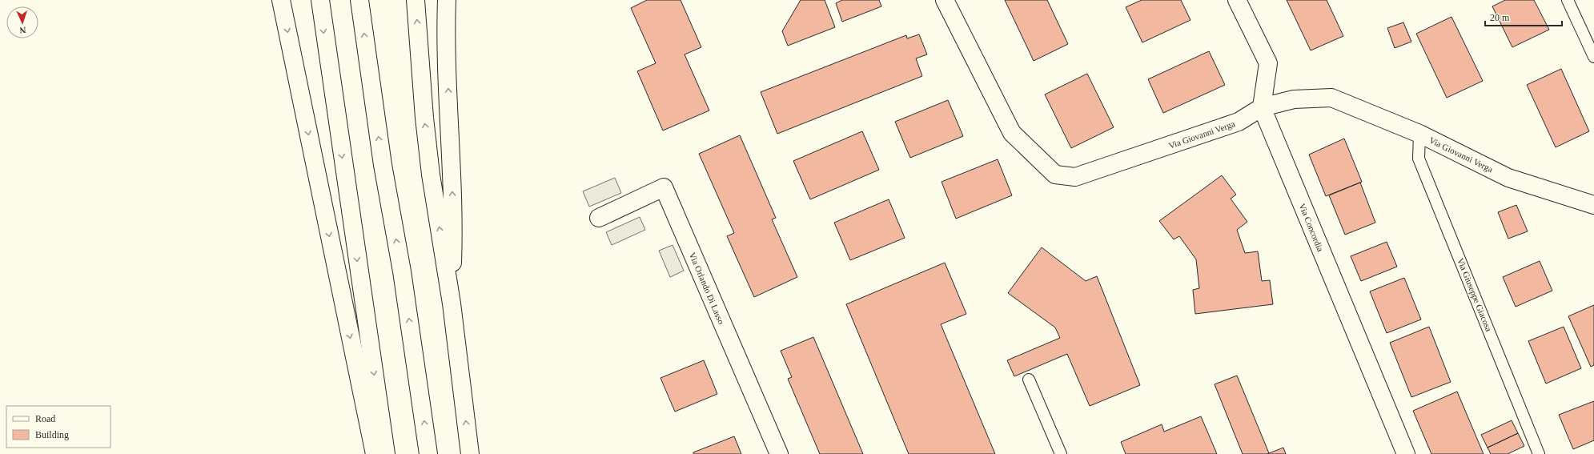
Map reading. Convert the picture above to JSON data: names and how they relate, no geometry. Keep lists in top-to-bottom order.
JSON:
{
  "streets": {
    "main road": ["Via Giovanni Verga", "Via Concordia", "Via Orlando Di Lasso"],
    "lane": ["Via Giuseppe Giacosa"]
  },
  "crossings": [
    ["Via Giovanni Verga", "Via Concordia"],
    ["Via Giovanni Verga", "Via Giuseppe Giacosa"]
  ],
  "legend": ["Road", "Building"],
  "scale_bar": "20 m",
  "north": "bottom"
}
